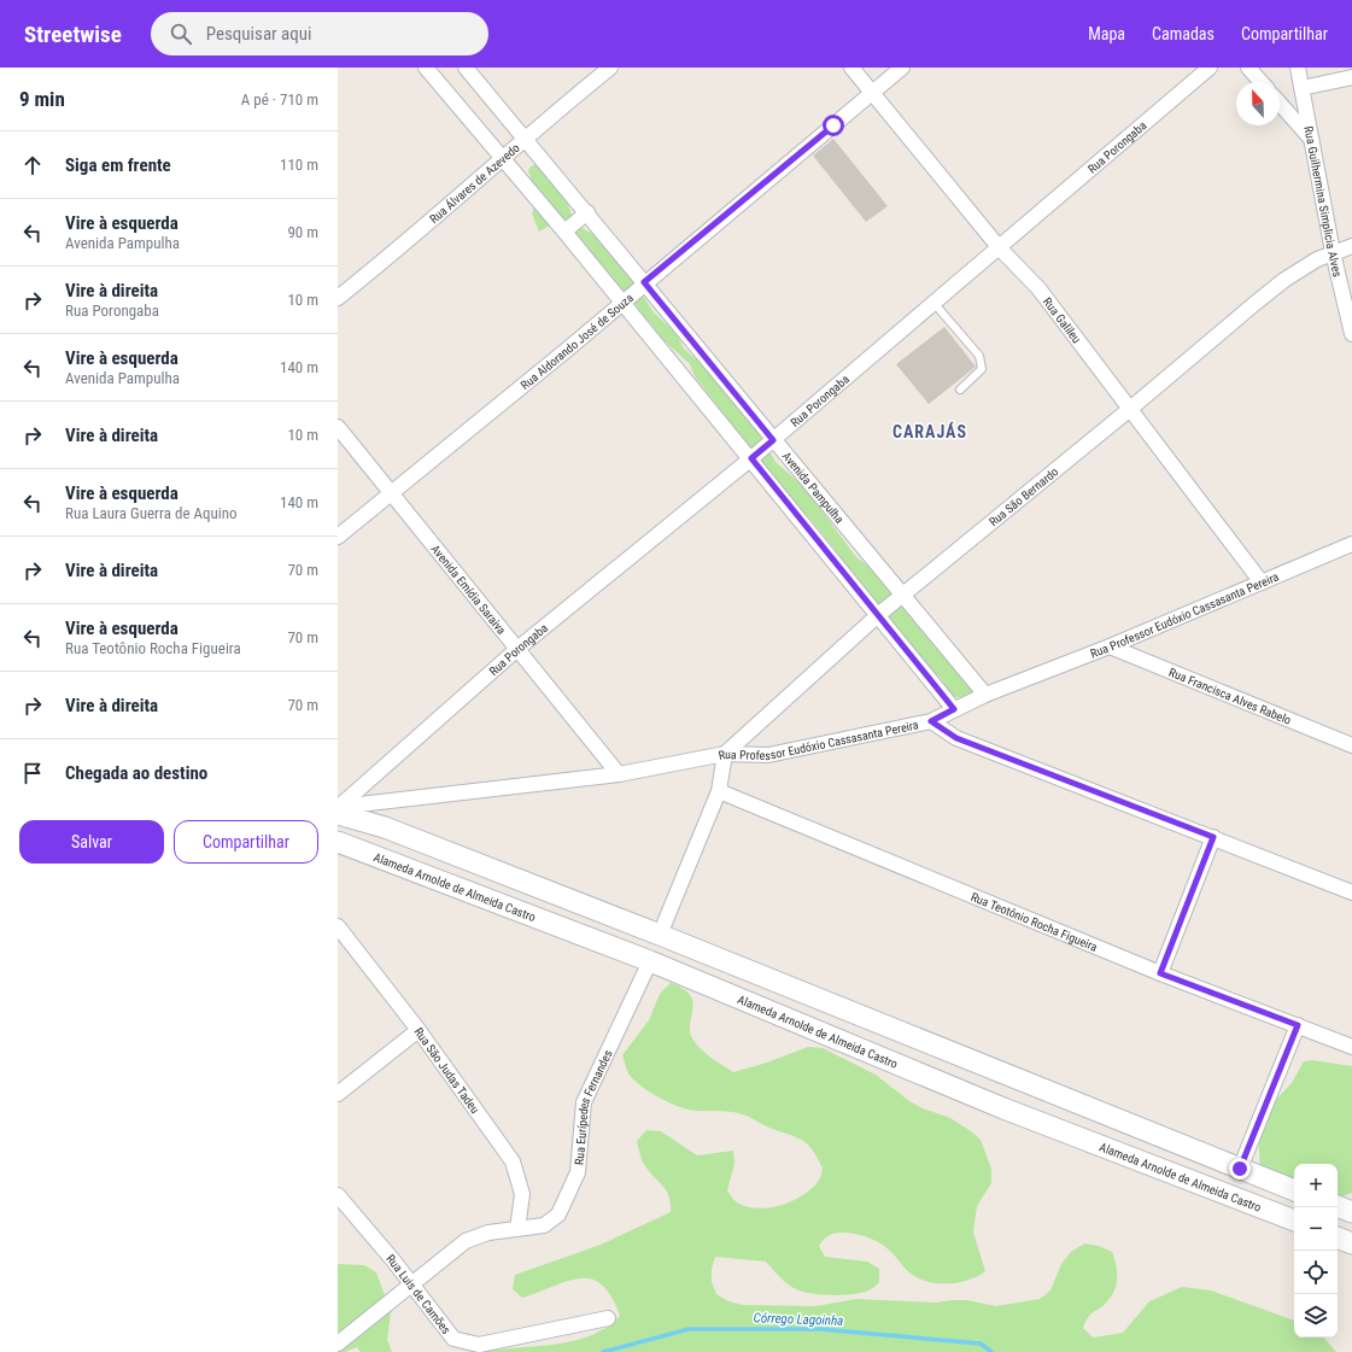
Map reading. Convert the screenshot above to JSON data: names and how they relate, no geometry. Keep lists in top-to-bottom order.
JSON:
{
  "streets": {
    "main road": ["Alameda Arnolde de Almeida Castro"],
    "street": [
      "Rua Porongaba",
      "Rua Álvares de Azevedo",
      "Rua Guilhermina Simplicia Alves",
      "Rua Galileu",
      "Rua Aldorando José de Souza",
      "Avenida Pampulha",
      "Rua São Bernardo",
      "Avenida Emídia Saraiva",
      "Rua Professor Eudóxio Cassasanta Pereira",
      "Rua Francisca Alves Rabelo",
      "Rua Teotônio Rocha Figueira",
      "Rua São Judas Tadeu",
      "Rua Eurípedes Fernandes",
      "Rua Luis de Camões"
    ]
  },
  "crossings": [
    ["Rua Porongaba", "Rua Galileu"],
    ["Rua Porongaba", "Avenida Pampulha"],
    ["Rua Porongaba", "Avenida Emídia Saraiva"],
    ["Rua Porongaba", "Rua Professor Eudóxio Cassasanta Pereira"],
    ["Rua Álvares de Azevedo", "Avenida Pampulha"],
    ["Rua Guilhermina Simplicia Alves", "Rua São Bernardo"],
    ["Rua Galileu", "Rua Aldorando José de Souza"],
    ["Rua Galileu", "Rua São Bernardo"],
    ["Rua Galileu", "Rua Professor Eudóxio Cassasanta Pereira"],
    ["Rua Aldorando José de Souza", "Avenida Pampulha"],
    ["Rua Aldorando José de Souza", "Avenida Emídia Saraiva"],
    ["Avenida Pampulha", "Rua São Bernardo"],
    ["Avenida Pampulha", "Rua Professor Eudóxio Cassasanta Pereira"],
    ["Rua São Bernardo", "Rua Professor Eudóxio Cassasanta Pereira"],
    ["Avenida Emídia Saraiva", "Rua Professor Eudóxio Cassasanta Pereira"],
    ["Rua Professor Eudóxio Cassasanta Pereira", "Rua Francisca Alves Rabelo"],
    ["Alameda Arnolde de Almeida Castro", "Rua Eurípedes Fernandes"],
    ["Rua São Judas Tadeu", "Rua Eurípedes Fernandes"],
    ["Rua Eurípedes Fernandes", "Rua Luis de Camões"]
  ],
  "districts": ["CARAJÁS"],
  "water": ["Córrego Lagoinha"],
  "north": "top",
  "page": {
    "header": "Streetwise",
    "search": "Pesquisar aqui",
    "nav": ["Mapa", "Camadas", "Compartilhar"],
    "heading": ["9 min", "A pé · 710 m"],
    "list": [
      ["Siga em frente", "110 m"],
      ["Vire à esquerda", "Avenida Pampulha", "90 m"],
      ["Vire à direita", "Rua Porongaba", "10 m"],
      ["Vire à esquerda", "Avenida Pampulha", "140 m"],
      ["Vire à direita", "10 m"],
      ["Vire à esquerda", "Rua Laura Guerra de Aquino", "140 m"],
      ["Vire à direita", "70 m"],
      ["Vire à esquerda", "Rua Teotônio Rocha Figueira", "70 m"],
      ["Vire à direita", "70 m"],
      "Chegada ao destino"
    ],
    "buttons": ["Salvar", "Compartilhar"],
    "map_buttons": ["+", "−"]
  }
}
